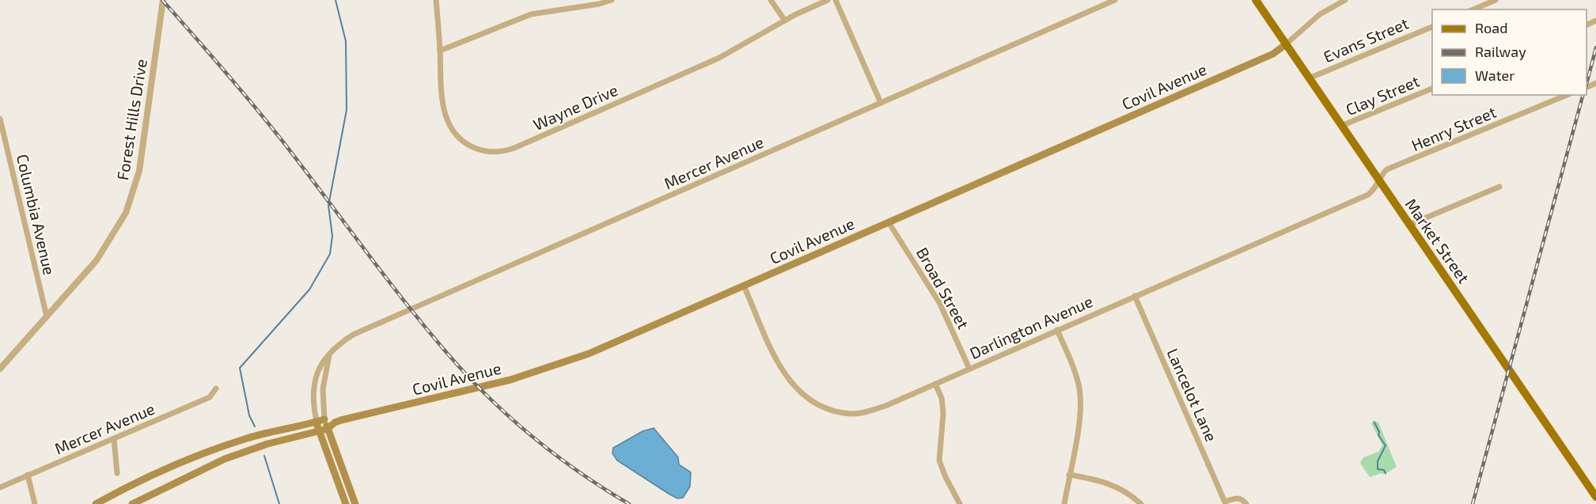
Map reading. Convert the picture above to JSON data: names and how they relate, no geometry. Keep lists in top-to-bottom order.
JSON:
{
  "streets": {
    "main road": ["Covil Avenue", "Market Street"],
    "street": [
      "Evans Street",
      "Clay Street",
      "Wayne Drive",
      "Forest Hills Drive",
      "Henry Street",
      "Mercer Avenue",
      "Columbia Avenue",
      "Broad Street",
      "Darlington Avenue",
      "Lancelot Lane"
    ]
  },
  "crossings": [
    ["Evans Street", "Market Street"],
    ["Covil Avenue", "Market Street"],
    ["Covil Avenue", "Broad Street"],
    ["Covil Avenue", "Darlington Avenue"],
    ["Clay Street", "Market Street"],
    ["Forest Hills Drive", "Columbia Avenue"],
    ["Henry Street", "Market Street"],
    ["Henry Street", "Darlington Avenue"],
    ["Market Street", "Darlington Avenue"],
    ["Broad Street", "Darlington Avenue"],
    ["Darlington Avenue", "Lancelot Lane"]
  ],
  "legend": ["Road", "Railway", "Water"]
}
